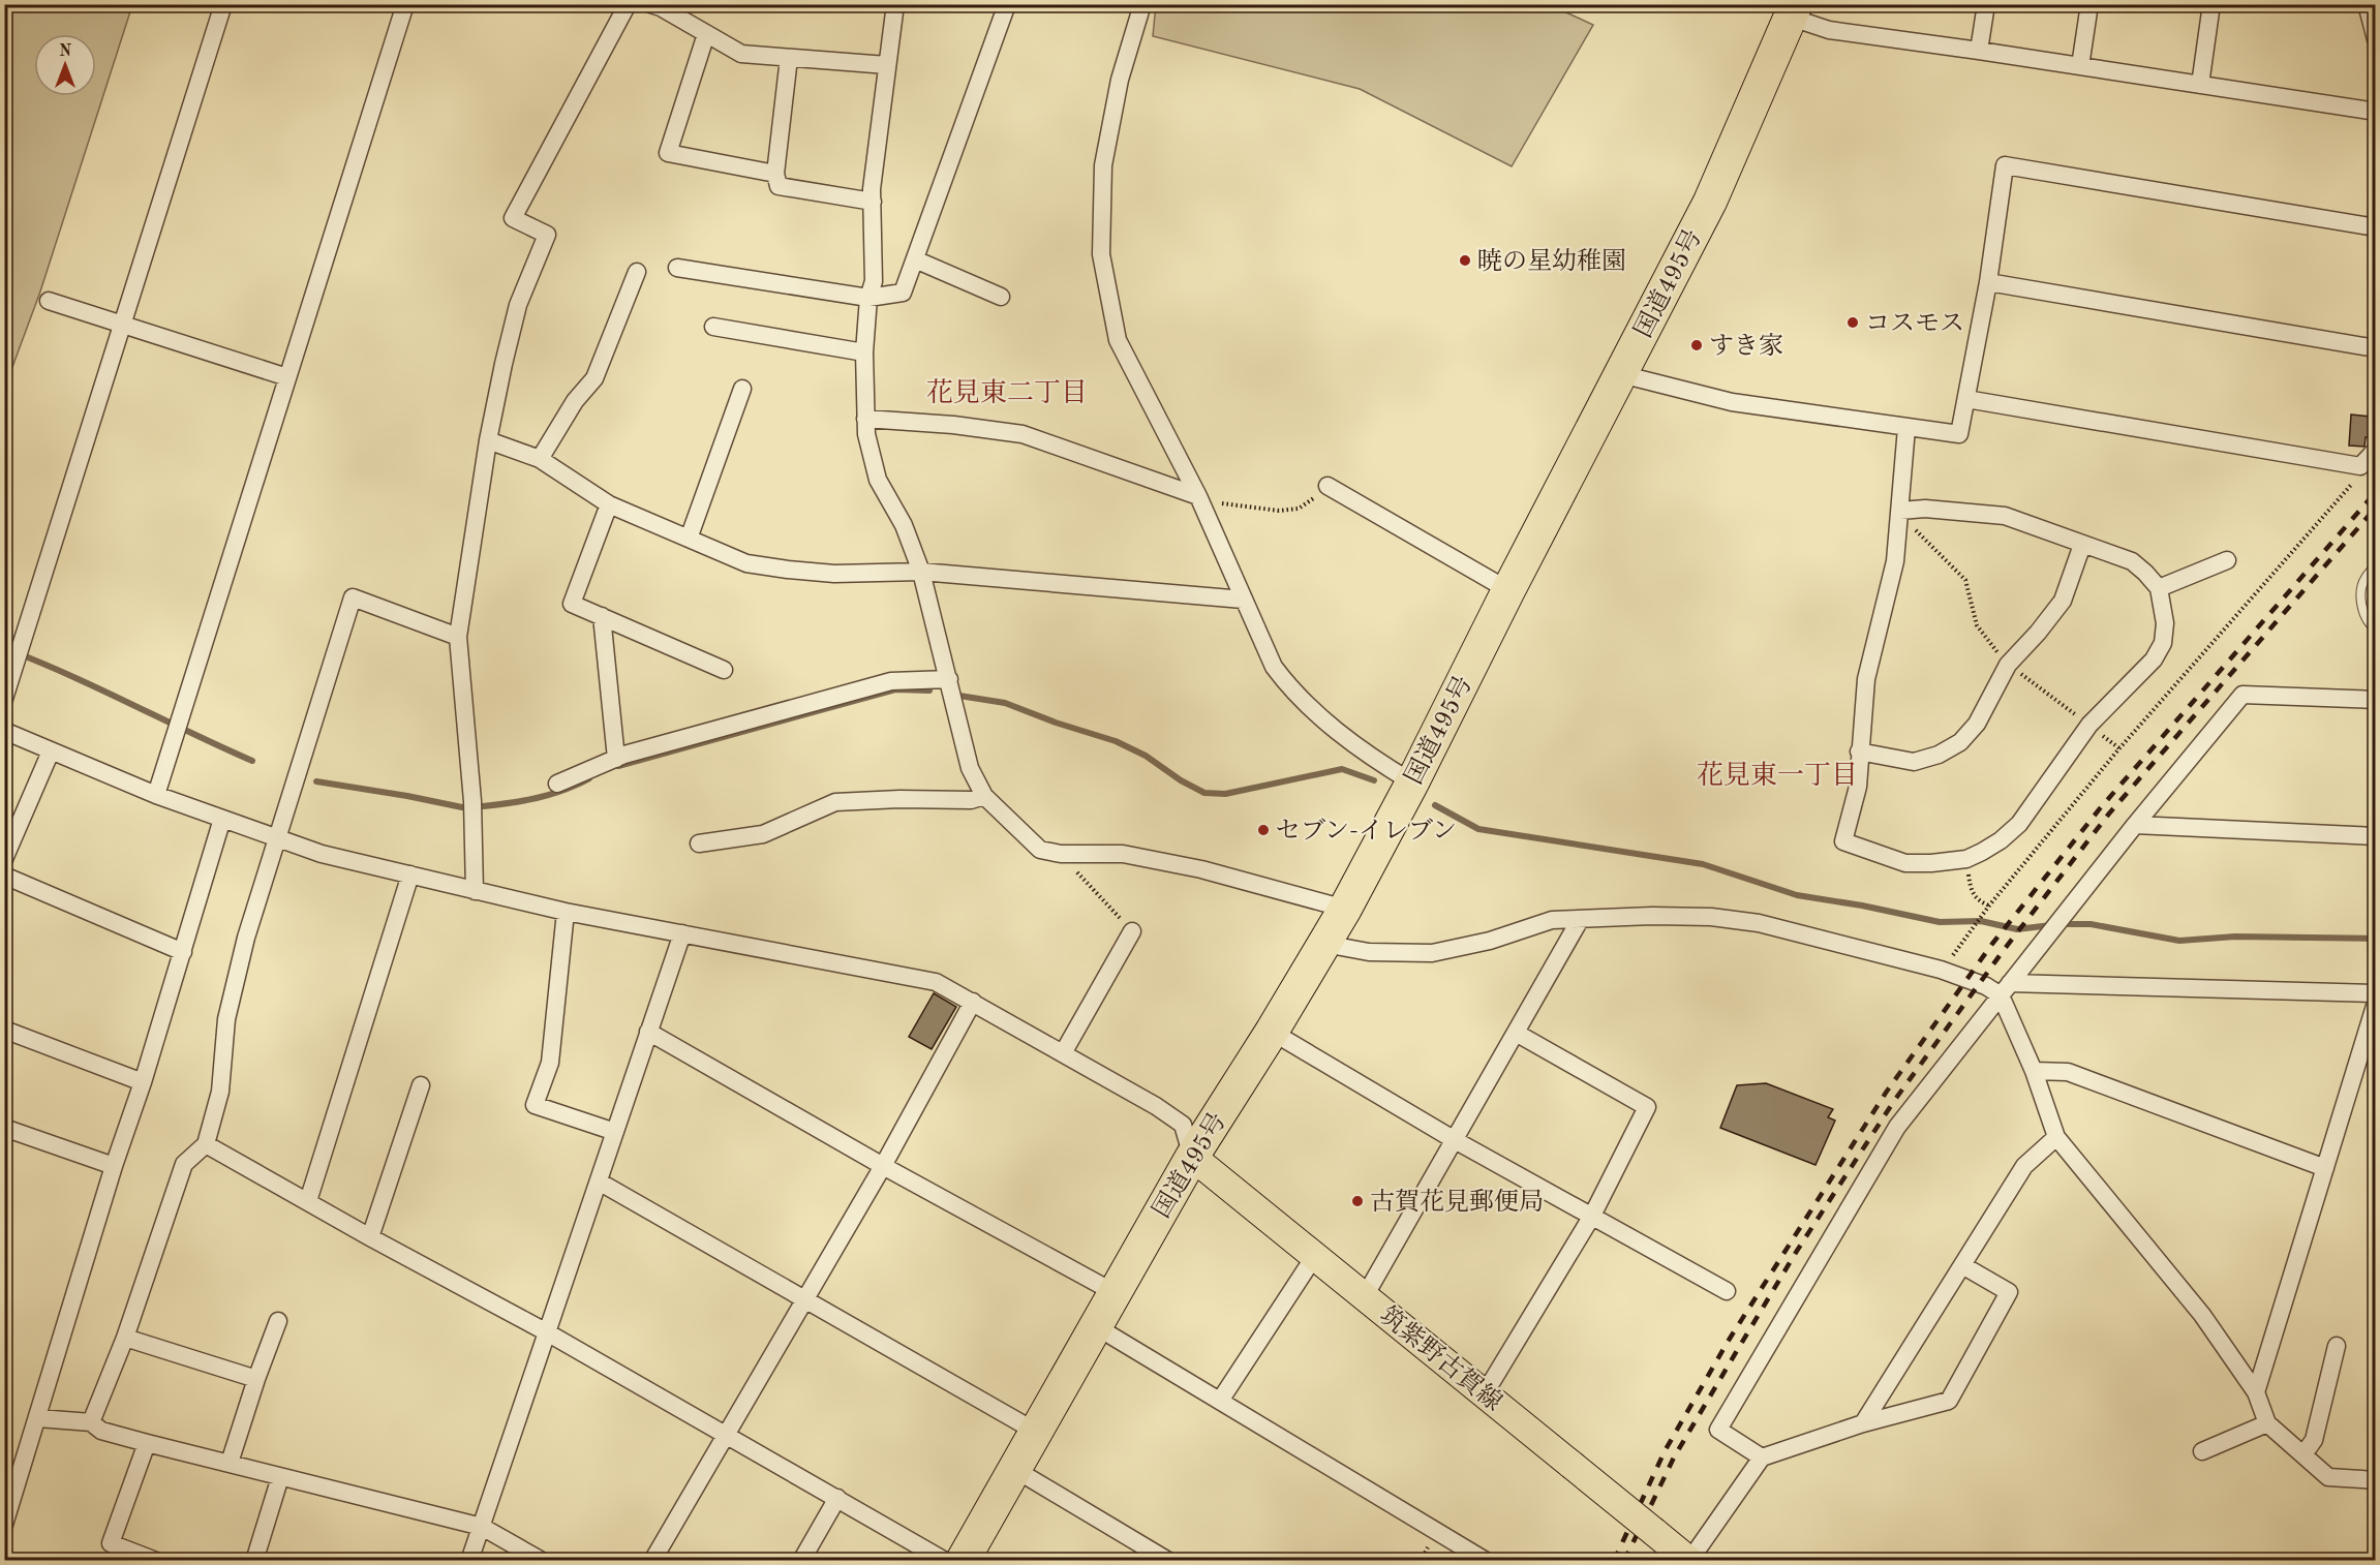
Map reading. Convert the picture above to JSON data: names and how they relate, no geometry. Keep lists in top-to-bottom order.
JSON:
{
  "streets": {
    "highway": ["国道495号"],
    "main road": ["筑紫野古賀線"]
  },
  "crossings": [
    ["国道495号", "筑紫野古賀線"]
  ],
  "districts": ["花見東二丁目", "花見東一丁目"],
  "places": [
    "暁の星幼稚園",
    "コスモス",
    "すき家",
    "セブン-イレブン",
    "古賀花見郵便局"
  ],
  "north": "top"
}
